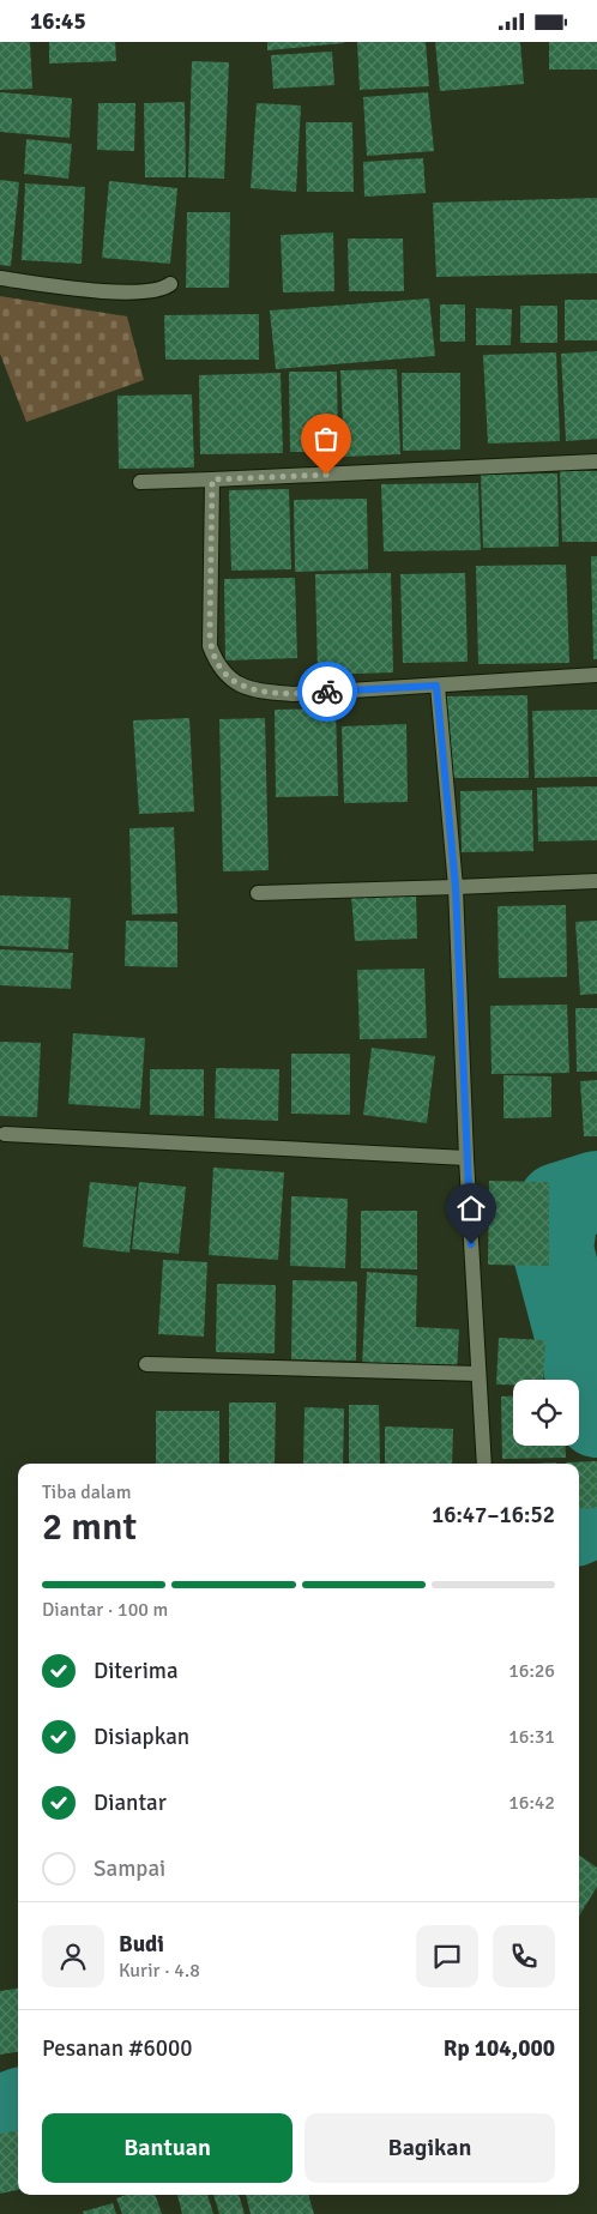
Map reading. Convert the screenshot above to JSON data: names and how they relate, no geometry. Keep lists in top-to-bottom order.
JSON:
{
  "page": {
    "status": "16:45",
    "heading": ["2 mnt", "Tiba dalam", "16:47–16:52"],
    "panel": [
      "Budi",
      "Kurir · 4.8",
      "Pesanan #6000",
      "Rp 104,000"
    ],
    "bar": "Diantar · 100 m",
    "list": [
      ["Diterima", "16:26"],
      ["Disiapkan", "16:31"],
      ["Diantar", "16:42"],
      "Sampai"
    ],
    "buttons": ["Bantuan", "Bagikan"]
  }
}
